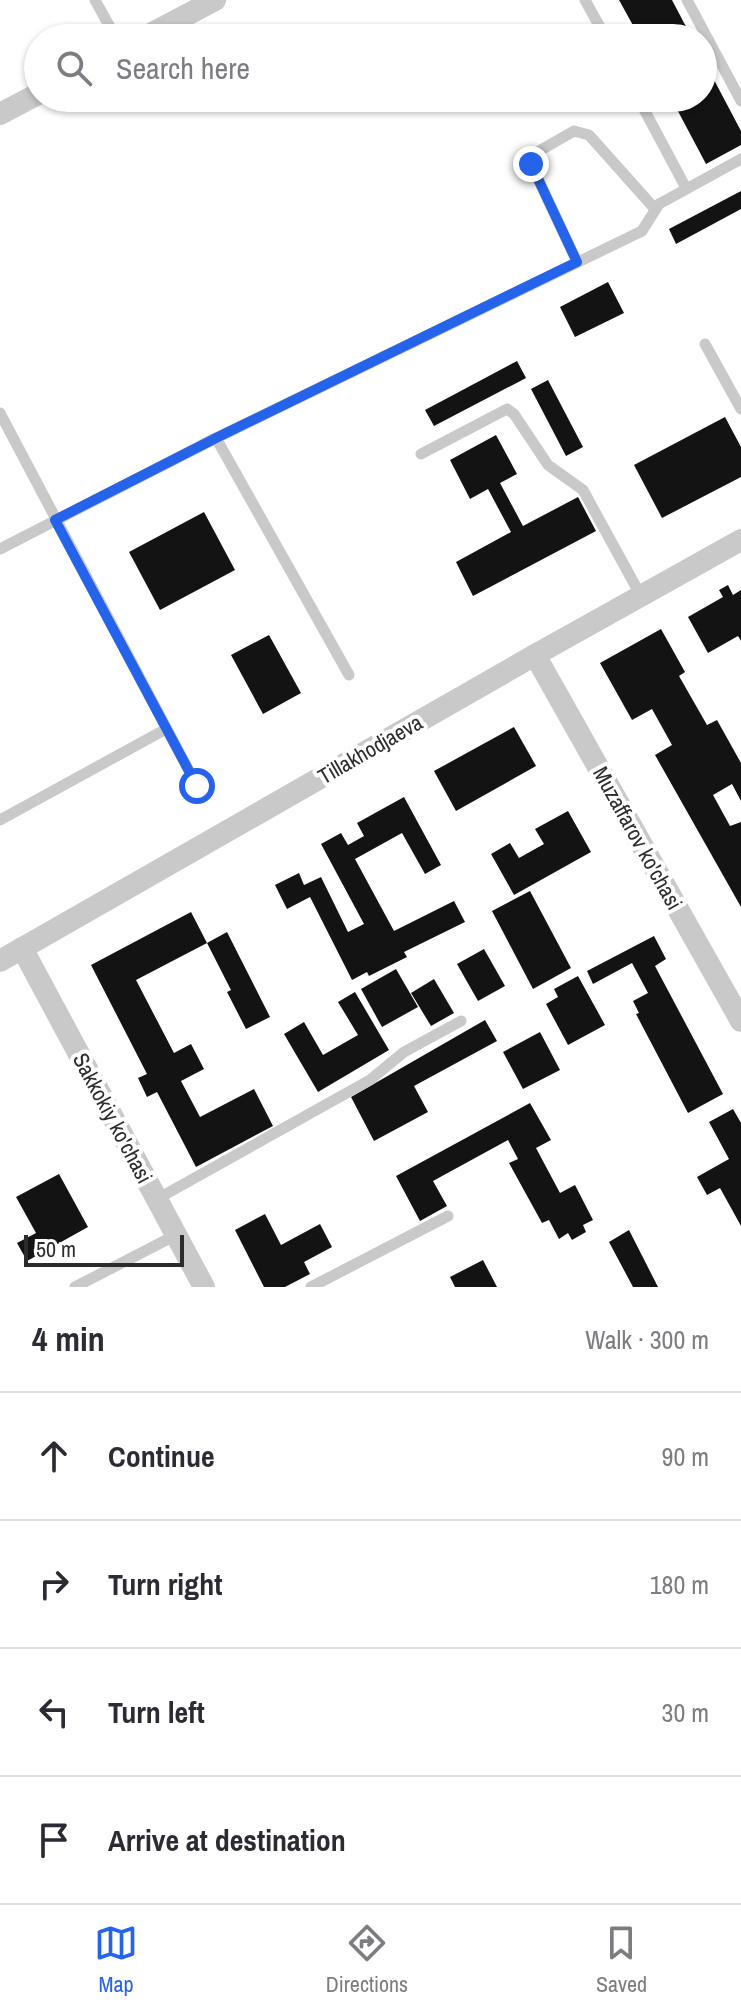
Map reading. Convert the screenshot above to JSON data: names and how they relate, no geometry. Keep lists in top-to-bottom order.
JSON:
{
  "streets": {
    "street": ["Tillakhodjaeva", "Muzaffarov ko'chasi", "Sakkokiy ko'chasi"]
  },
  "crossings": [
    ["Tillakhodjaeva", "Muzaffarov ko'chasi"],
    ["Tillakhodjaeva", "Sakkokiy ko'chasi"]
  ],
  "scale_bar": "50 m",
  "page": {
    "search": "Search here",
    "scale": "50 m",
    "heading": ["4 min", "Walk · 300 m"],
    "list": [
      ["Continue", "90 m"],
      ["Turn right", "180 m"],
      ["Turn left", "30 m"],
      "Arrive at destination"
    ],
    "nav": ["Map", "Directions", "Saved"]
  }
}
